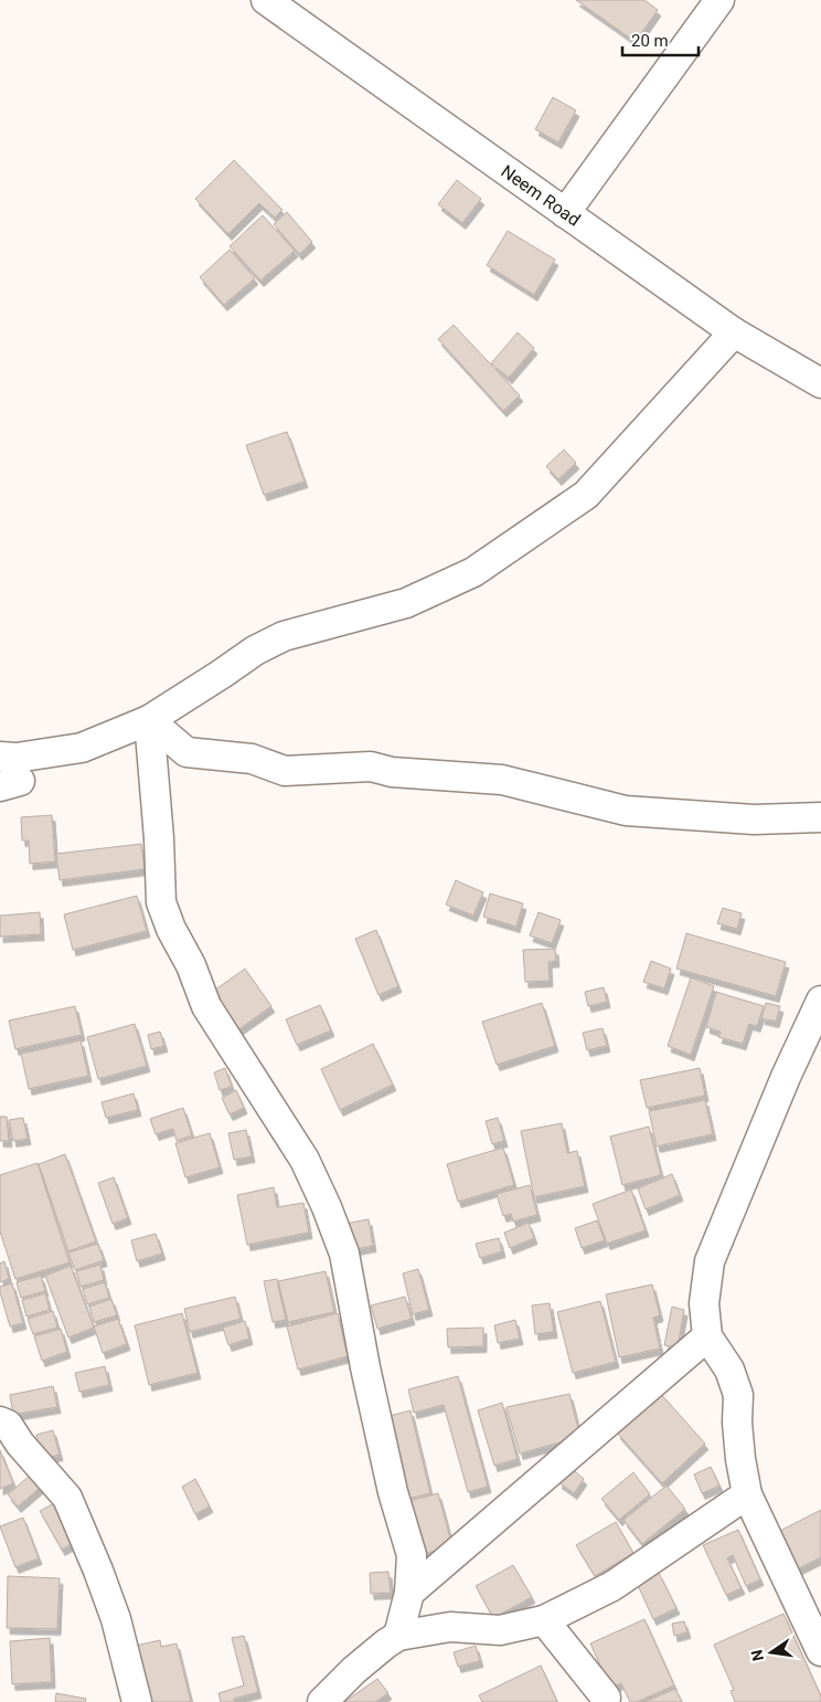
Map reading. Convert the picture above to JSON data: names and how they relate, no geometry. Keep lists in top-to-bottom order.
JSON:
{
  "streets": {
    "street": ["Neem Road"]
  },
  "scale_bar": "20 m",
  "north": "left"
}
